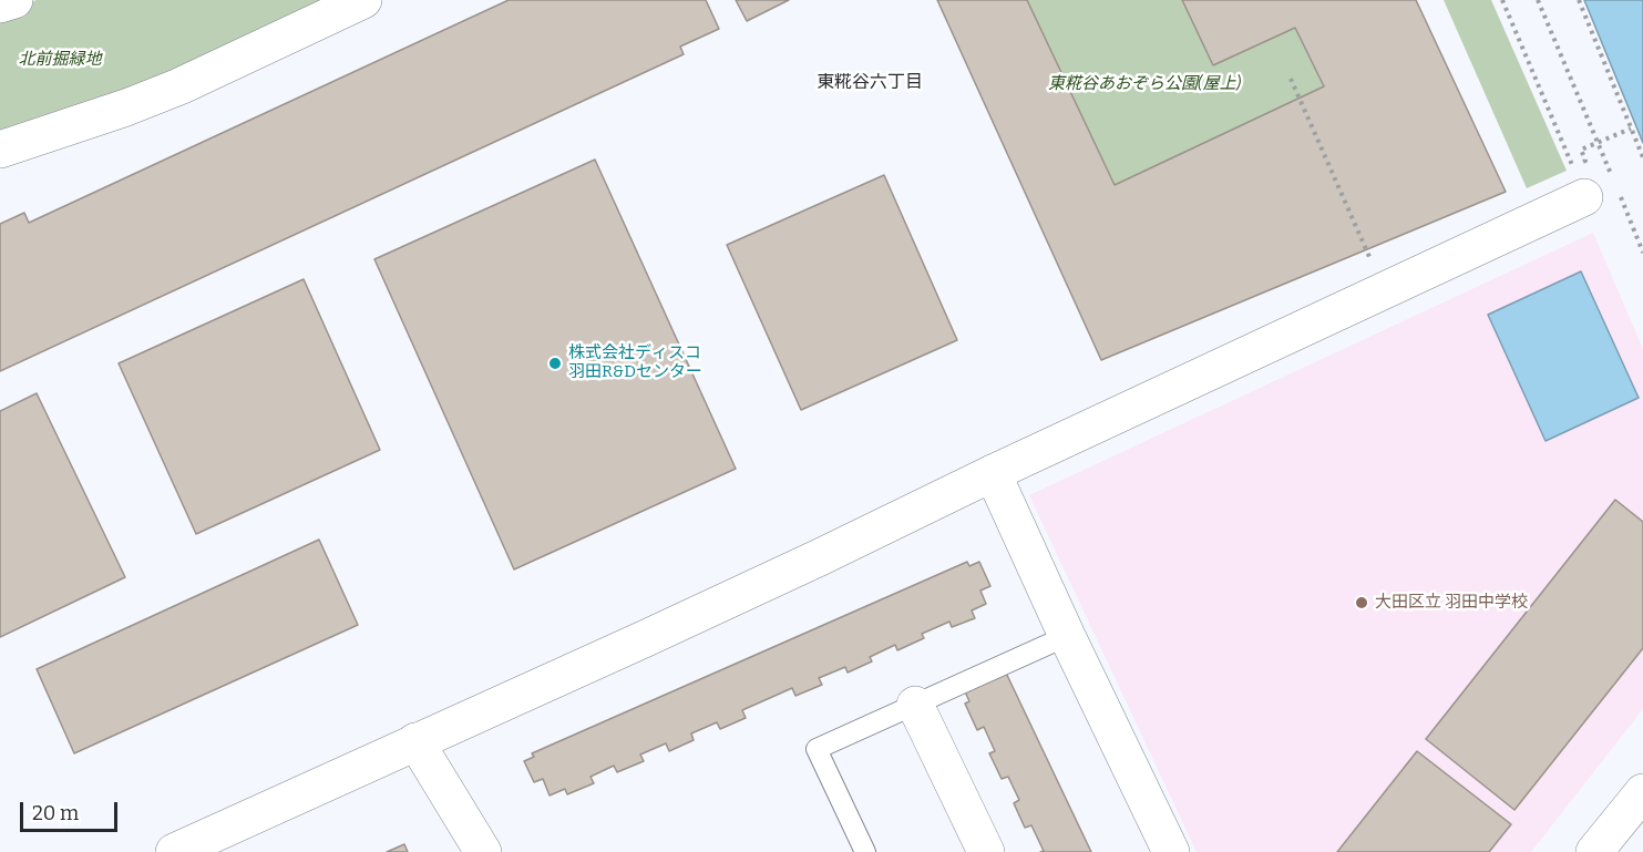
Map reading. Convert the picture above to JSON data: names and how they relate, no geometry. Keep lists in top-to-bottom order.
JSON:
{
  "districts": ["東糀谷六丁目"],
  "parks": ["北前掘緑地", "東糀谷あおぞら公園(屋上)"],
  "places": ["株式会社ディスコ 羽田R&Dセンター", "大田区立 羽田中学校"],
  "scale_bar": "20 m"
}
